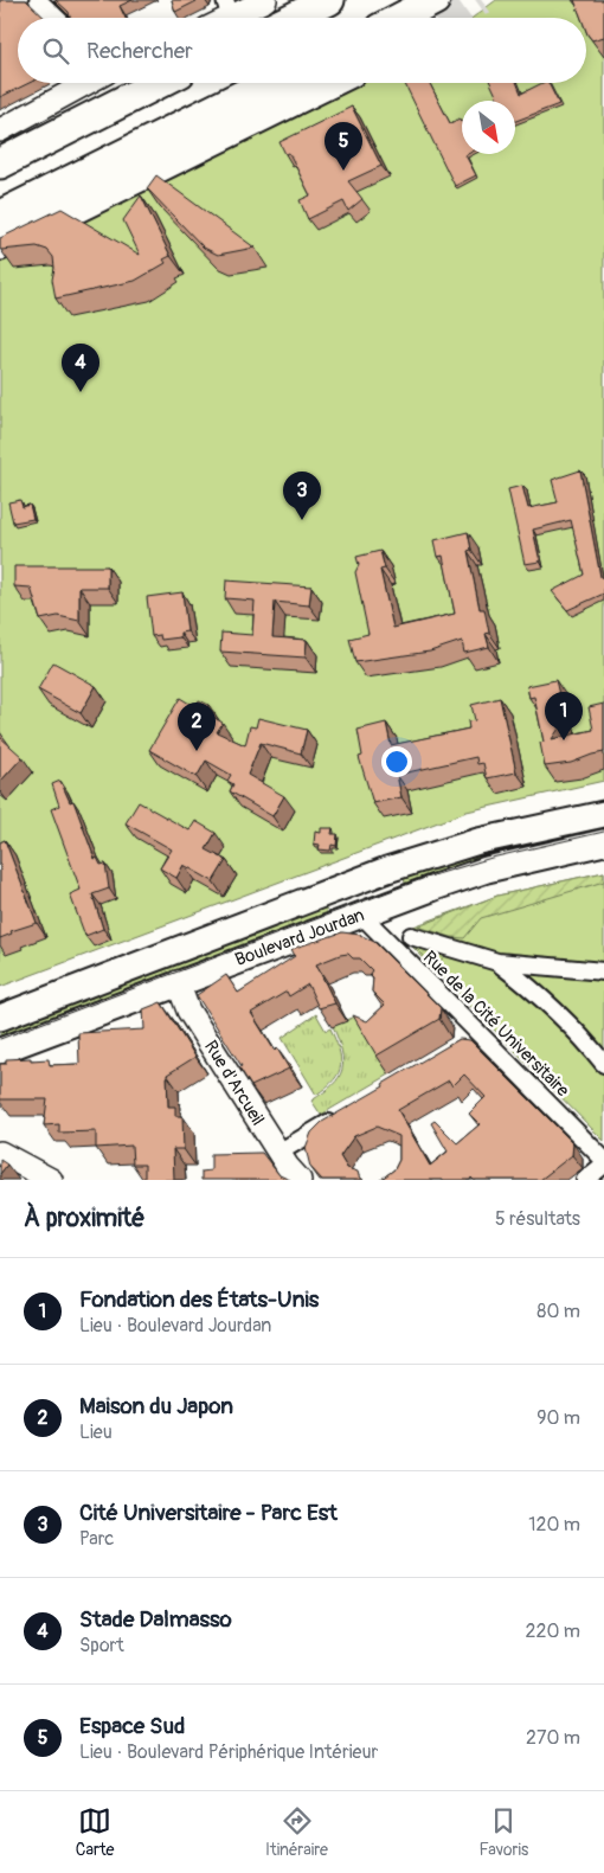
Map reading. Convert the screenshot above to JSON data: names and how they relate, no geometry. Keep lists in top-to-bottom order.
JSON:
{
  "streets": {
    "main road": ["Boulevard Jourdan"],
    "street": ["Rue de la Cité Universitaire", "Rue d'Arcueil"]
  },
  "crossings": [
    ["Boulevard Jourdan", "Rue de la Cité Universitaire"],
    ["Boulevard Jourdan", "Rue d'Arcueil"]
  ],
  "north": "bottom right",
  "page": {
    "search": "Rechercher",
    "pins": [
      "5",
      "4",
      "3",
      "1",
      "2"
    ],
    "heading": ["À proximité", "5 résultats"],
    "list": [
      {
        "mark": "1",
        "name": "Fondation des États-Unis",
        "note": "Lieu · Boulevard Jourdan",
        "value": "80 m"
      },
      {
        "mark": "2",
        "name": "Maison du Japon",
        "note": "Lieu",
        "value": "90 m"
      },
      {
        "mark": "3",
        "name": "Cité Universitaire - Parc Est",
        "note": "Parc",
        "value": "120 m"
      },
      {
        "mark": "4",
        "name": "Stade Dalmasso",
        "note": "Sport",
        "value": "220 m"
      },
      {
        "mark": "5",
        "name": "Espace Sud",
        "note": "Lieu · Boulevard Périphérique Intérieur",
        "value": "270 m"
      }
    ],
    "nav": ["Carte", "Itinéraire", "Favoris"]
  }
}
